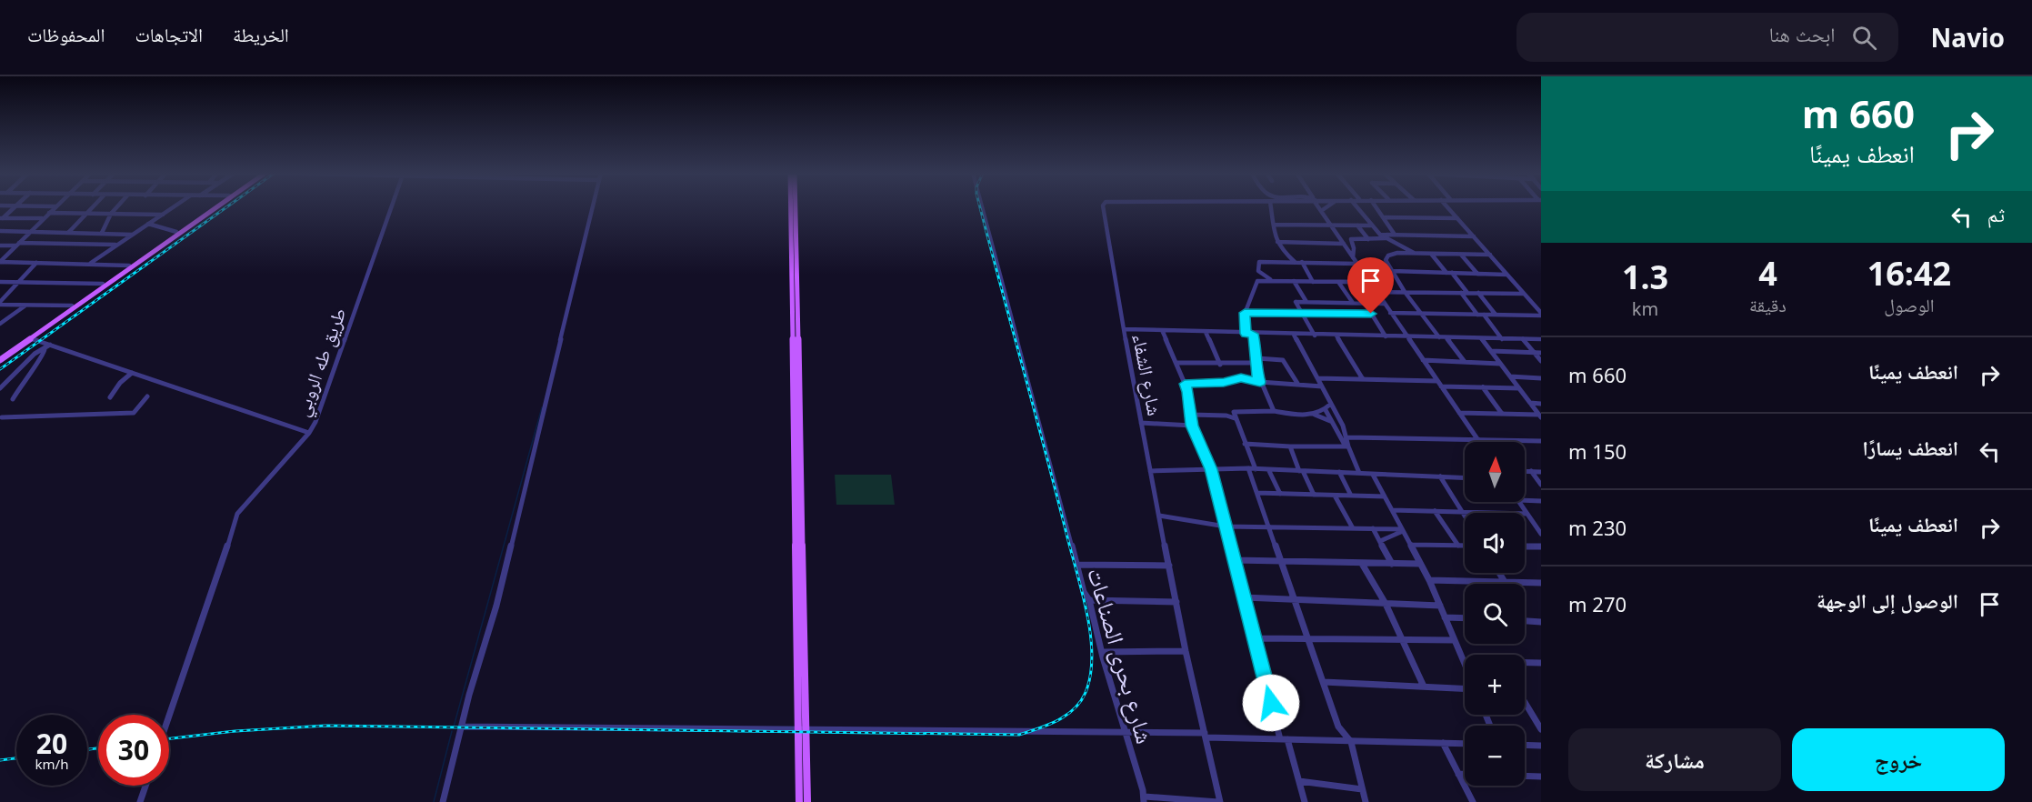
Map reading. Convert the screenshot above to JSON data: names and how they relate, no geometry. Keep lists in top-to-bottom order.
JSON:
{
  "streets": {
    "street": ["طريق طه الروبي", "شارع الشفاء", "شارع بحرى الصناعات"]
  },
  "north": "top",
  "page": {
    "header": "Navio",
    "search": "ابحث هنا",
    "nav": ["الخريطة", "الاتجاهات", "المحفوظات"],
    "turn": ["660 m", "انعطف يمينًا"],
    "then": "ثم",
    "eta": [
      "16:42",
      "الوصول",
      "4",
      "دقيقة",
      "1.3",
      "km"
    ],
    "list": [
      {
        "name": "انعطف يمينًا",
        "value": "660 m"
      },
      {
        "name": "انعطف يسارًا",
        "value": "150 m"
      },
      {
        "name": "انعطف يمينًا",
        "value": "230 m"
      },
      {
        "name": "الوصول إلى الوجهة",
        "value": "270 m"
      }
    ],
    "map_buttons": ["+", "−"],
    "speed": "20 km/h",
    "limit": "30",
    "buttons": ["خروج", "مشاركة"]
  }
}
